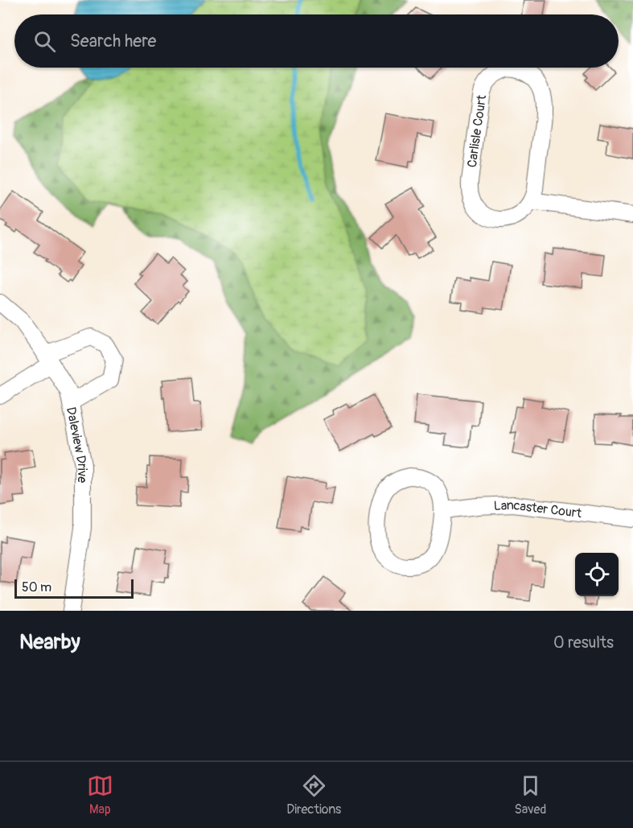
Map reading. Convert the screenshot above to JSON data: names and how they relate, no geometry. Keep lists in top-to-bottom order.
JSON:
{
  "streets": {
    "street": ["Carlisle Court", "Daleview Drive", "Lancaster Court"]
  },
  "scale_bar": "50 m",
  "page": {
    "search": "Search here",
    "scale": "50 m",
    "heading": ["Nearby", "0 results"],
    "nav": ["Map", "Directions", "Saved"]
  }
}
